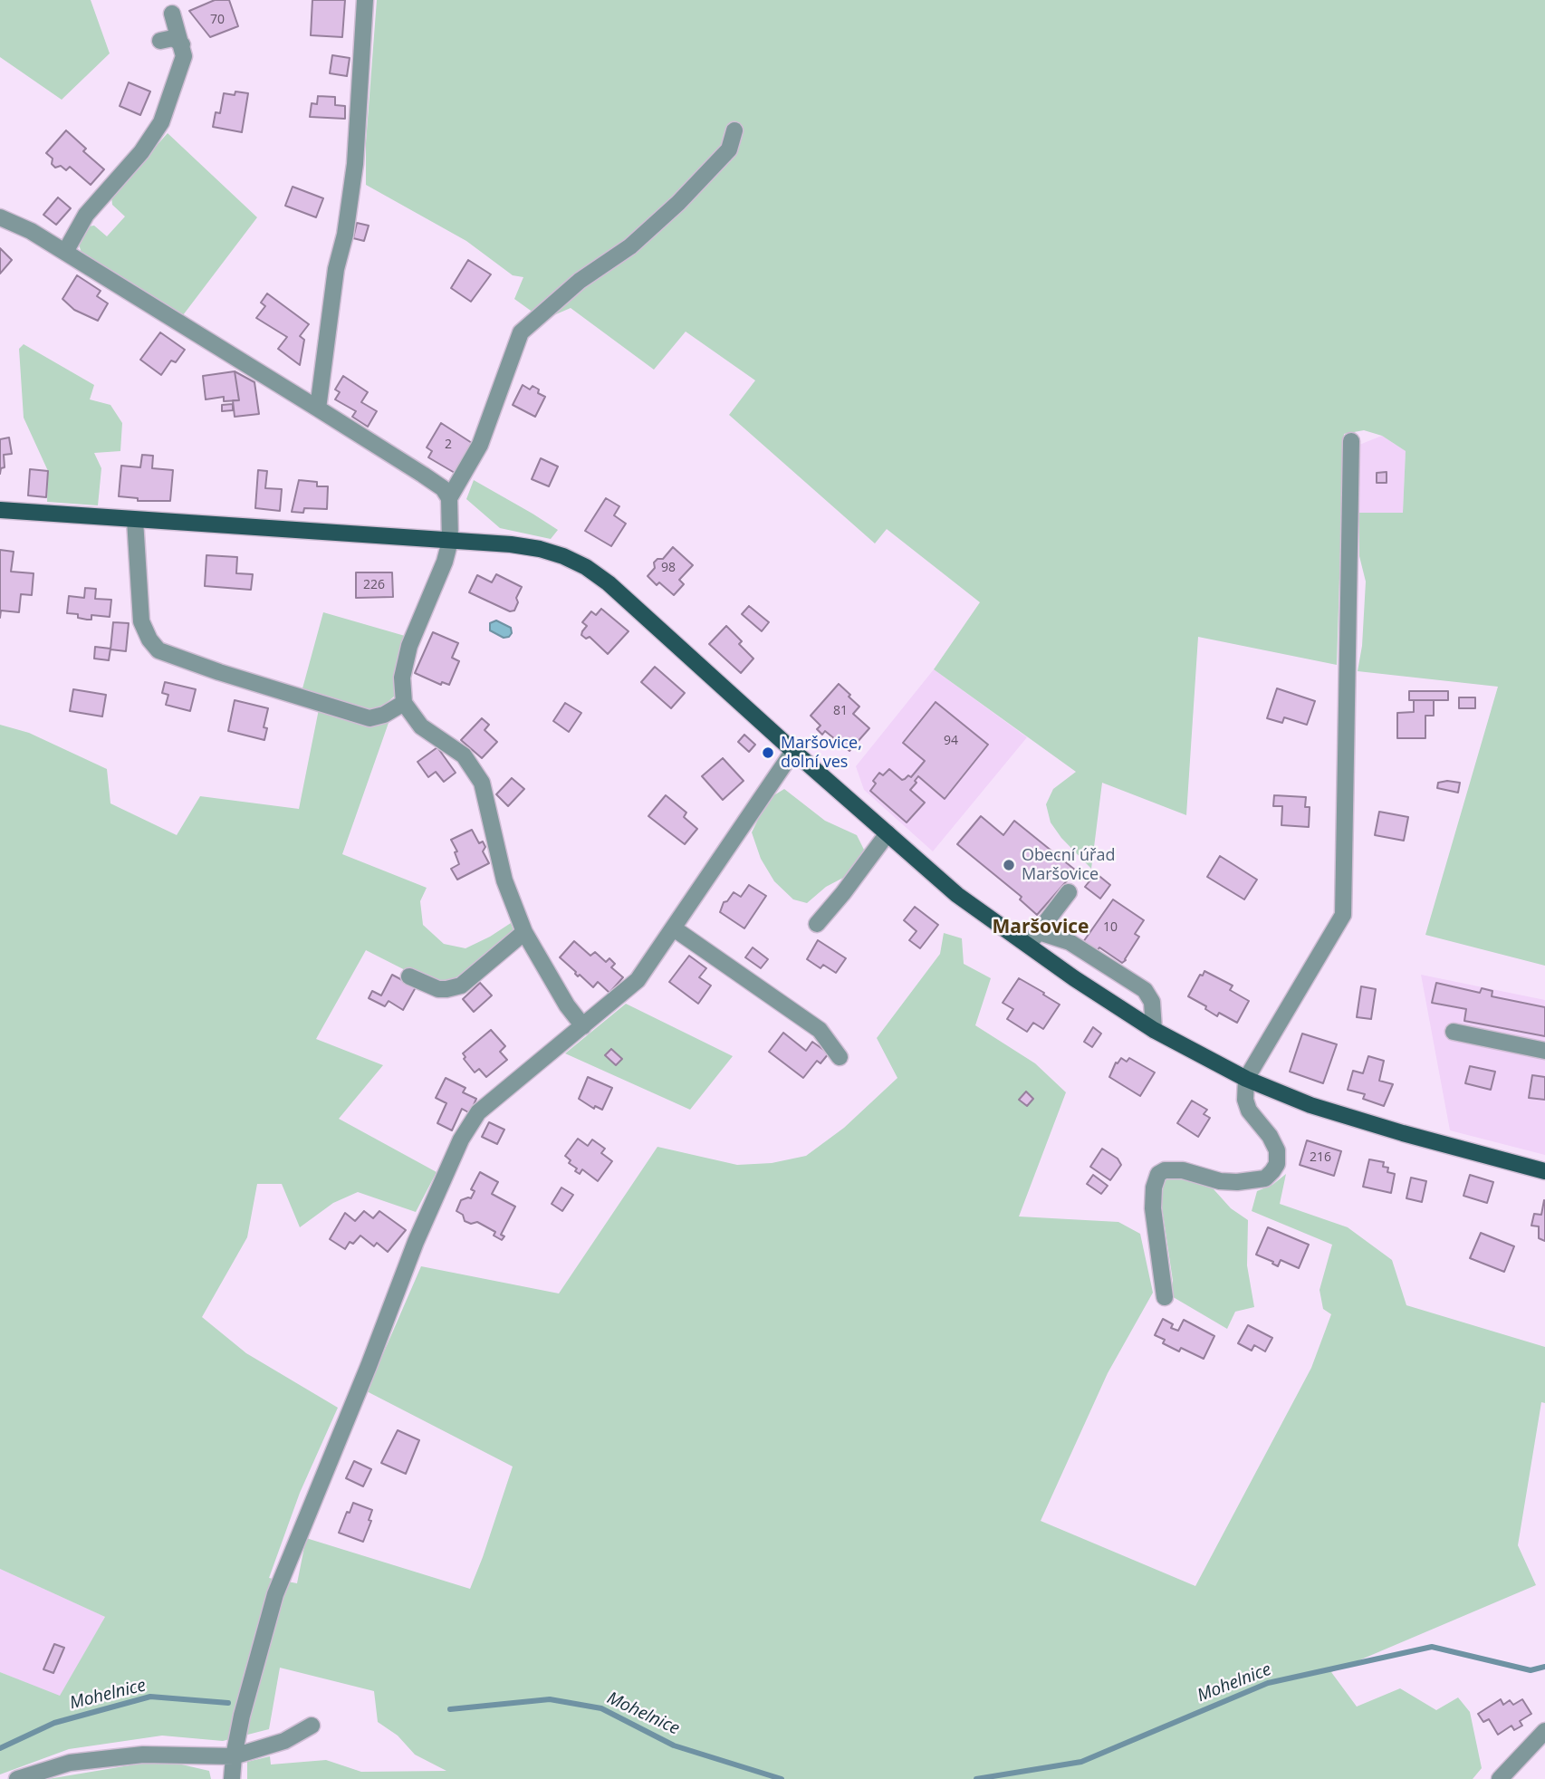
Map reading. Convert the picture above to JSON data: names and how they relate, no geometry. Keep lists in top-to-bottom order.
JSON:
{
  "districts": ["Maršovice"],
  "water": ["Mohelnice"],
  "places": ["Maršovice, dolní ves", "Obecní úřad Maršovice"],
  "house_numbers": [
    "70",
    "2",
    "98",
    "226",
    "81",
    "94",
    "10",
    "216"
  ]
}
